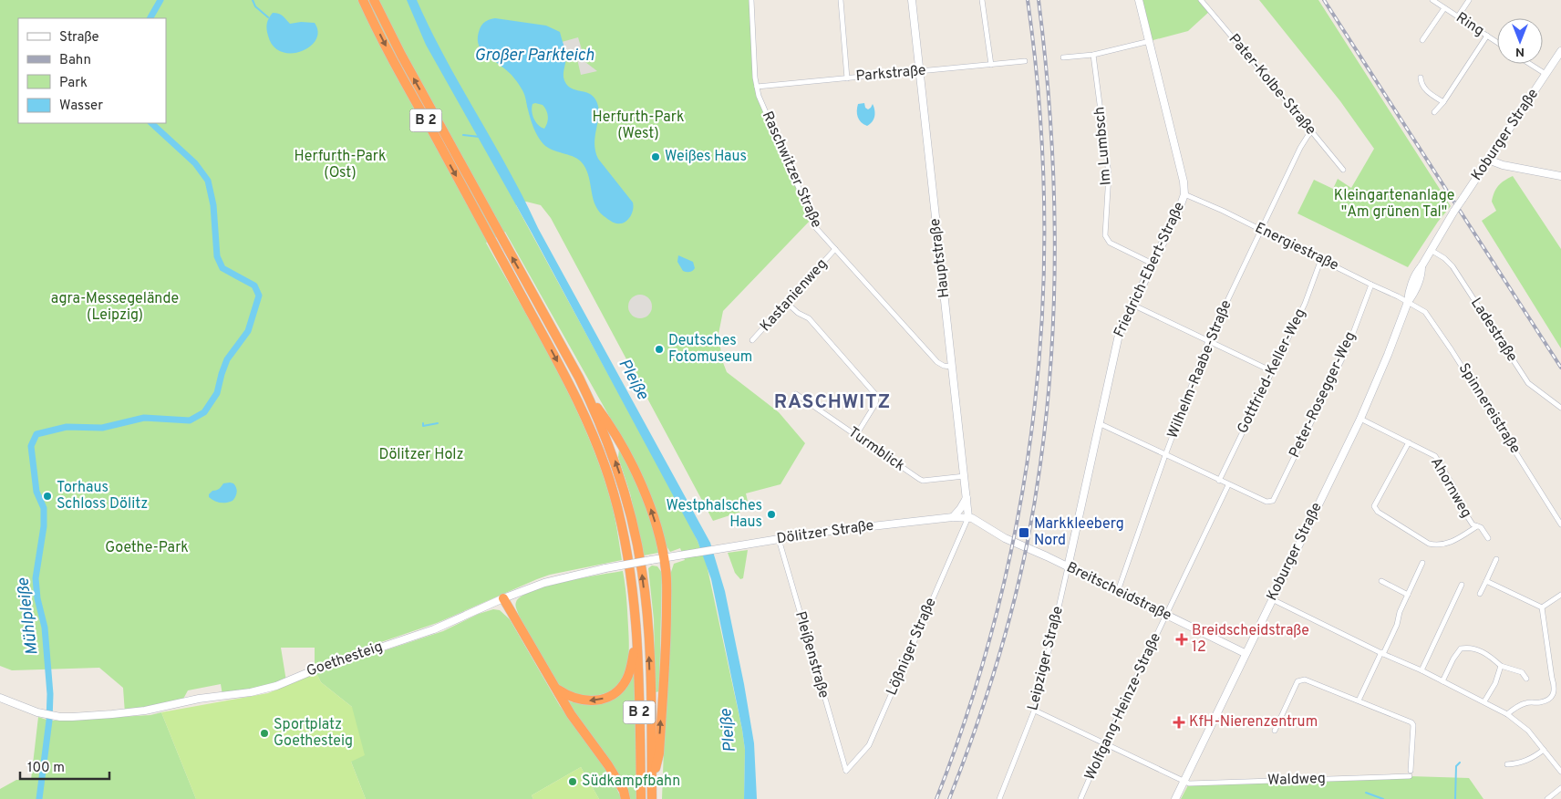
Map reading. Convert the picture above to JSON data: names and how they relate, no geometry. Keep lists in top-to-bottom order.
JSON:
{
  "streets": {
    "highway": ["B 2"],
    "main road": [
      "Koburger Straße",
      "Hauptstraße",
      "Friedrich-Ebert-Straße",
      "Dölitzer Straße",
      "Breitscheidstraße",
      "Goethesteig"
    ],
    "street": [
      "Ring",
      "Parkstraße",
      "Pater-Kolbe-Straße",
      "Im Lumbsch",
      "Raschwitzer Straße",
      "Energiestraße",
      "Kastanienweg",
      "Ladestraße",
      "Wilhelm-Raabe-Straße",
      "Gottfried-Keller-Weg",
      "Peter-Rosegger-Weg",
      "Spinnereistraße",
      "Turmblick",
      "Ahornweg",
      "Lößniger Straße",
      "Pleißenstraße",
      "Leipziger Straße",
      "Wolfgang-Heinze-Straße",
      "Waldweg"
    ]
  },
  "crossings": [
    ["Parkstraße", "Raschwitzer Straße"],
    ["Parkstraße", "Hauptstraße"],
    ["Pater-Kolbe-Straße", "Wilhelm-Raabe-Straße"],
    ["Koburger Straße", "Energiestraße"],
    ["Koburger Straße", "Ladestraße"],
    ["Koburger Straße", "Spinnereistraße"],
    ["Koburger Straße", "Ahornweg"],
    ["Koburger Straße", "Breitscheidstraße"],
    ["Koburger Straße", "Waldweg"],
    ["Im Lumbsch", "Friedrich-Ebert-Straße"],
    ["Raschwitzer Straße", "Hauptstraße"],
    ["Raschwitzer Straße", "Kastanienweg"],
    ["Energiestraße", "Friedrich-Ebert-Straße"],
    ["Energiestraße", "Wilhelm-Raabe-Straße"],
    ["Energiestraße", "Gottfried-Keller-Weg"],
    ["Energiestraße", "Peter-Rosegger-Weg"],
    ["Energiestraße", "Spinnereistraße"],
    ["Hauptstraße", "Turmblick"],
    ["Hauptstraße", "Dölitzer Straße"],
    ["Hauptstraße", "Breitscheidstraße"],
    ["Hauptstraße", "Lößniger Straße"],
    ["Friedrich-Ebert-Straße", "Breitscheidstraße"],
    ["Friedrich-Ebert-Straße", "Leipziger Straße"],
    ["Wilhelm-Raabe-Straße", "Breitscheidstraße"],
    ["Peter-Rosegger-Weg", "Wolfgang-Heinze-Straße"],
    ["Dölitzer Straße", "Breitscheidstraße"],
    ["Dölitzer Straße", "Lößniger Straße"],
    ["Dölitzer Straße", "Pleißenstraße"],
    ["Dölitzer Straße", "Goethesteig"],
    ["Breitscheidstraße", "Lößniger Straße"],
    ["Breitscheidstraße", "Leipziger Straße"],
    ["Breitscheidstraße", "Wolfgang-Heinze-Straße"],
    ["Lößniger Straße", "Pleißenstraße"]
  ],
  "districts": ["RASCHWITZ"],
  "water": ["Großer Parkteich", "Pleiße", "Mühlpleiße"],
  "parks": [
    "Herfurth-Park (West)",
    "Herfurth-Park (Ost)",
    "Kleingartenanlage \"Am grünen Tal\"",
    "agra-Messegelände (Leipzig)",
    "Dölitzer Holz",
    "Goethe-Park"
  ],
  "places": {
    "other": [
      "Weißes Haus",
      "Deutsches Fotomuseum",
      "Torhaus Schloss Dölitz",
      "Westphalsches Haus",
      "Sportplatz Goethesteig",
      "Südkampfbahn"
    ],
    "transit": ["Markkleeberg Nord"],
    "health": ["Breidscheidstraße 12", "KfH-Nierenzentrum"]
  },
  "legend": [
    "Straße",
    "Bahn",
    "Park",
    "Wasser"
  ],
  "scale_bar": "100 m",
  "north": "bottom"
}
